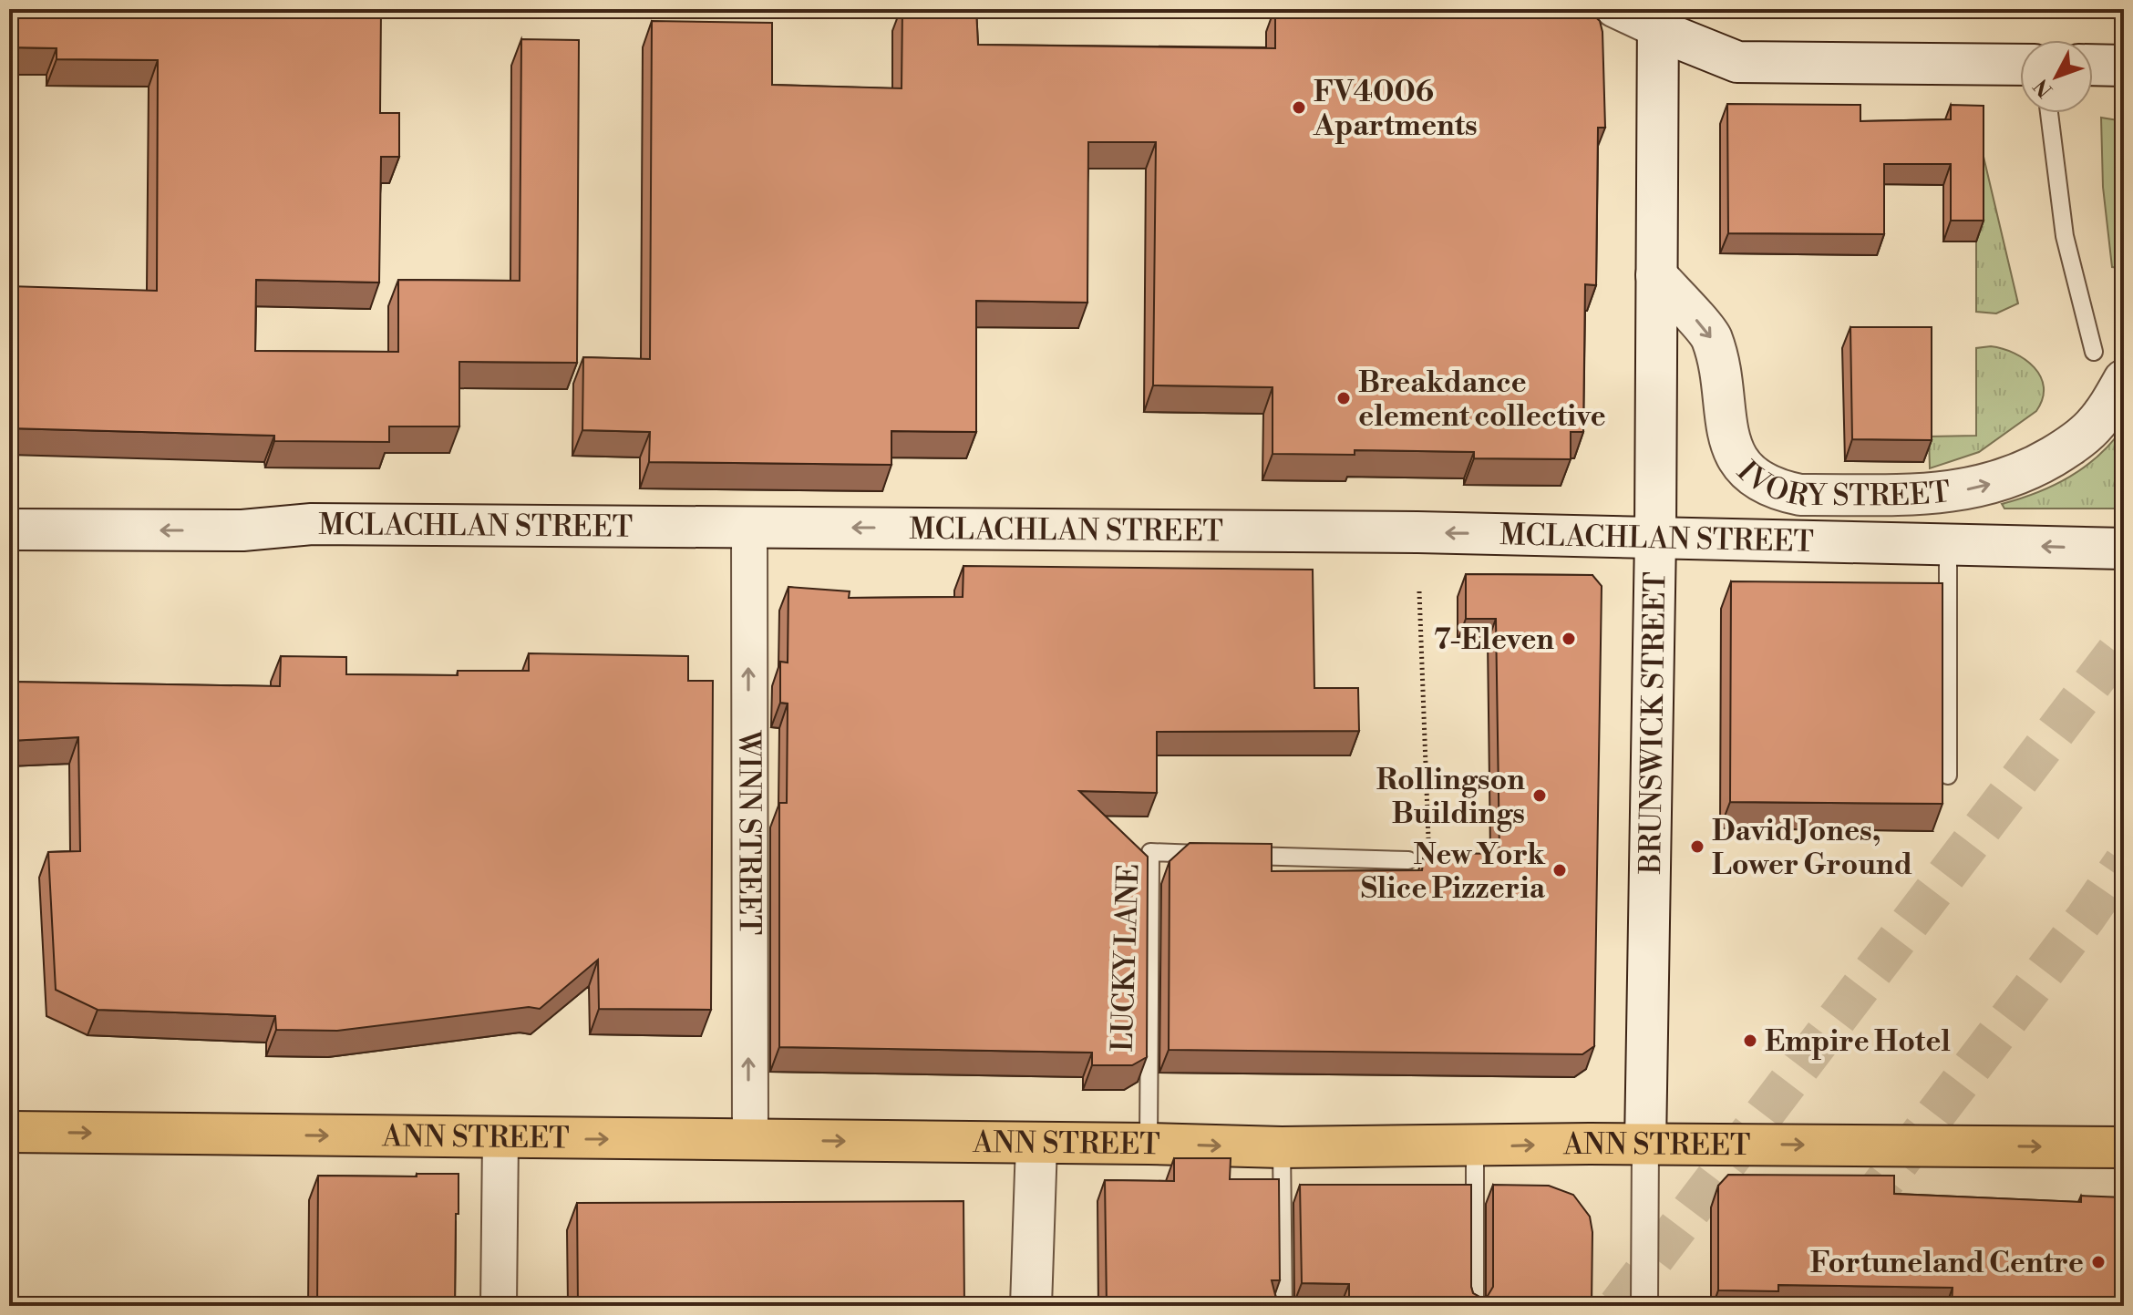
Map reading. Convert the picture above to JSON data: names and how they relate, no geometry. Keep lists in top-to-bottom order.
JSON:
{
  "streets": {
    "main road": [
      "IVORY STREET",
      "MCLACHLAN STREET",
      "BRUNSWICK STREET",
      "ANN STREET"
    ],
    "street": ["WINN STREET"],
    "lane": ["LUCKY LANE"]
  },
  "crossings": [
    ["IVORY STREET", "BRUNSWICK STREET"],
    ["MCLACHLAN STREET", "BRUNSWICK STREET"],
    ["MCLACHLAN STREET", "WINN STREET"],
    ["BRUNSWICK STREET", "ANN STREET"],
    ["WINN STREET", "ANN STREET"],
    ["LUCKY LANE", "ANN STREET"]
  ],
  "one_way": ["MCLACHLAN STREET", "WINN STREET", "ANN STREET"],
  "places": [
    "FV4006 Apartments",
    "Breakdance element collective",
    "7-Eleven",
    "Rollingson Buildings",
    "David Jones, Lower Ground",
    "New York Slice Pizzeria",
    "Empire Hotel",
    "Fortuneland Centre"
  ],
  "north": "bottom left"
}
